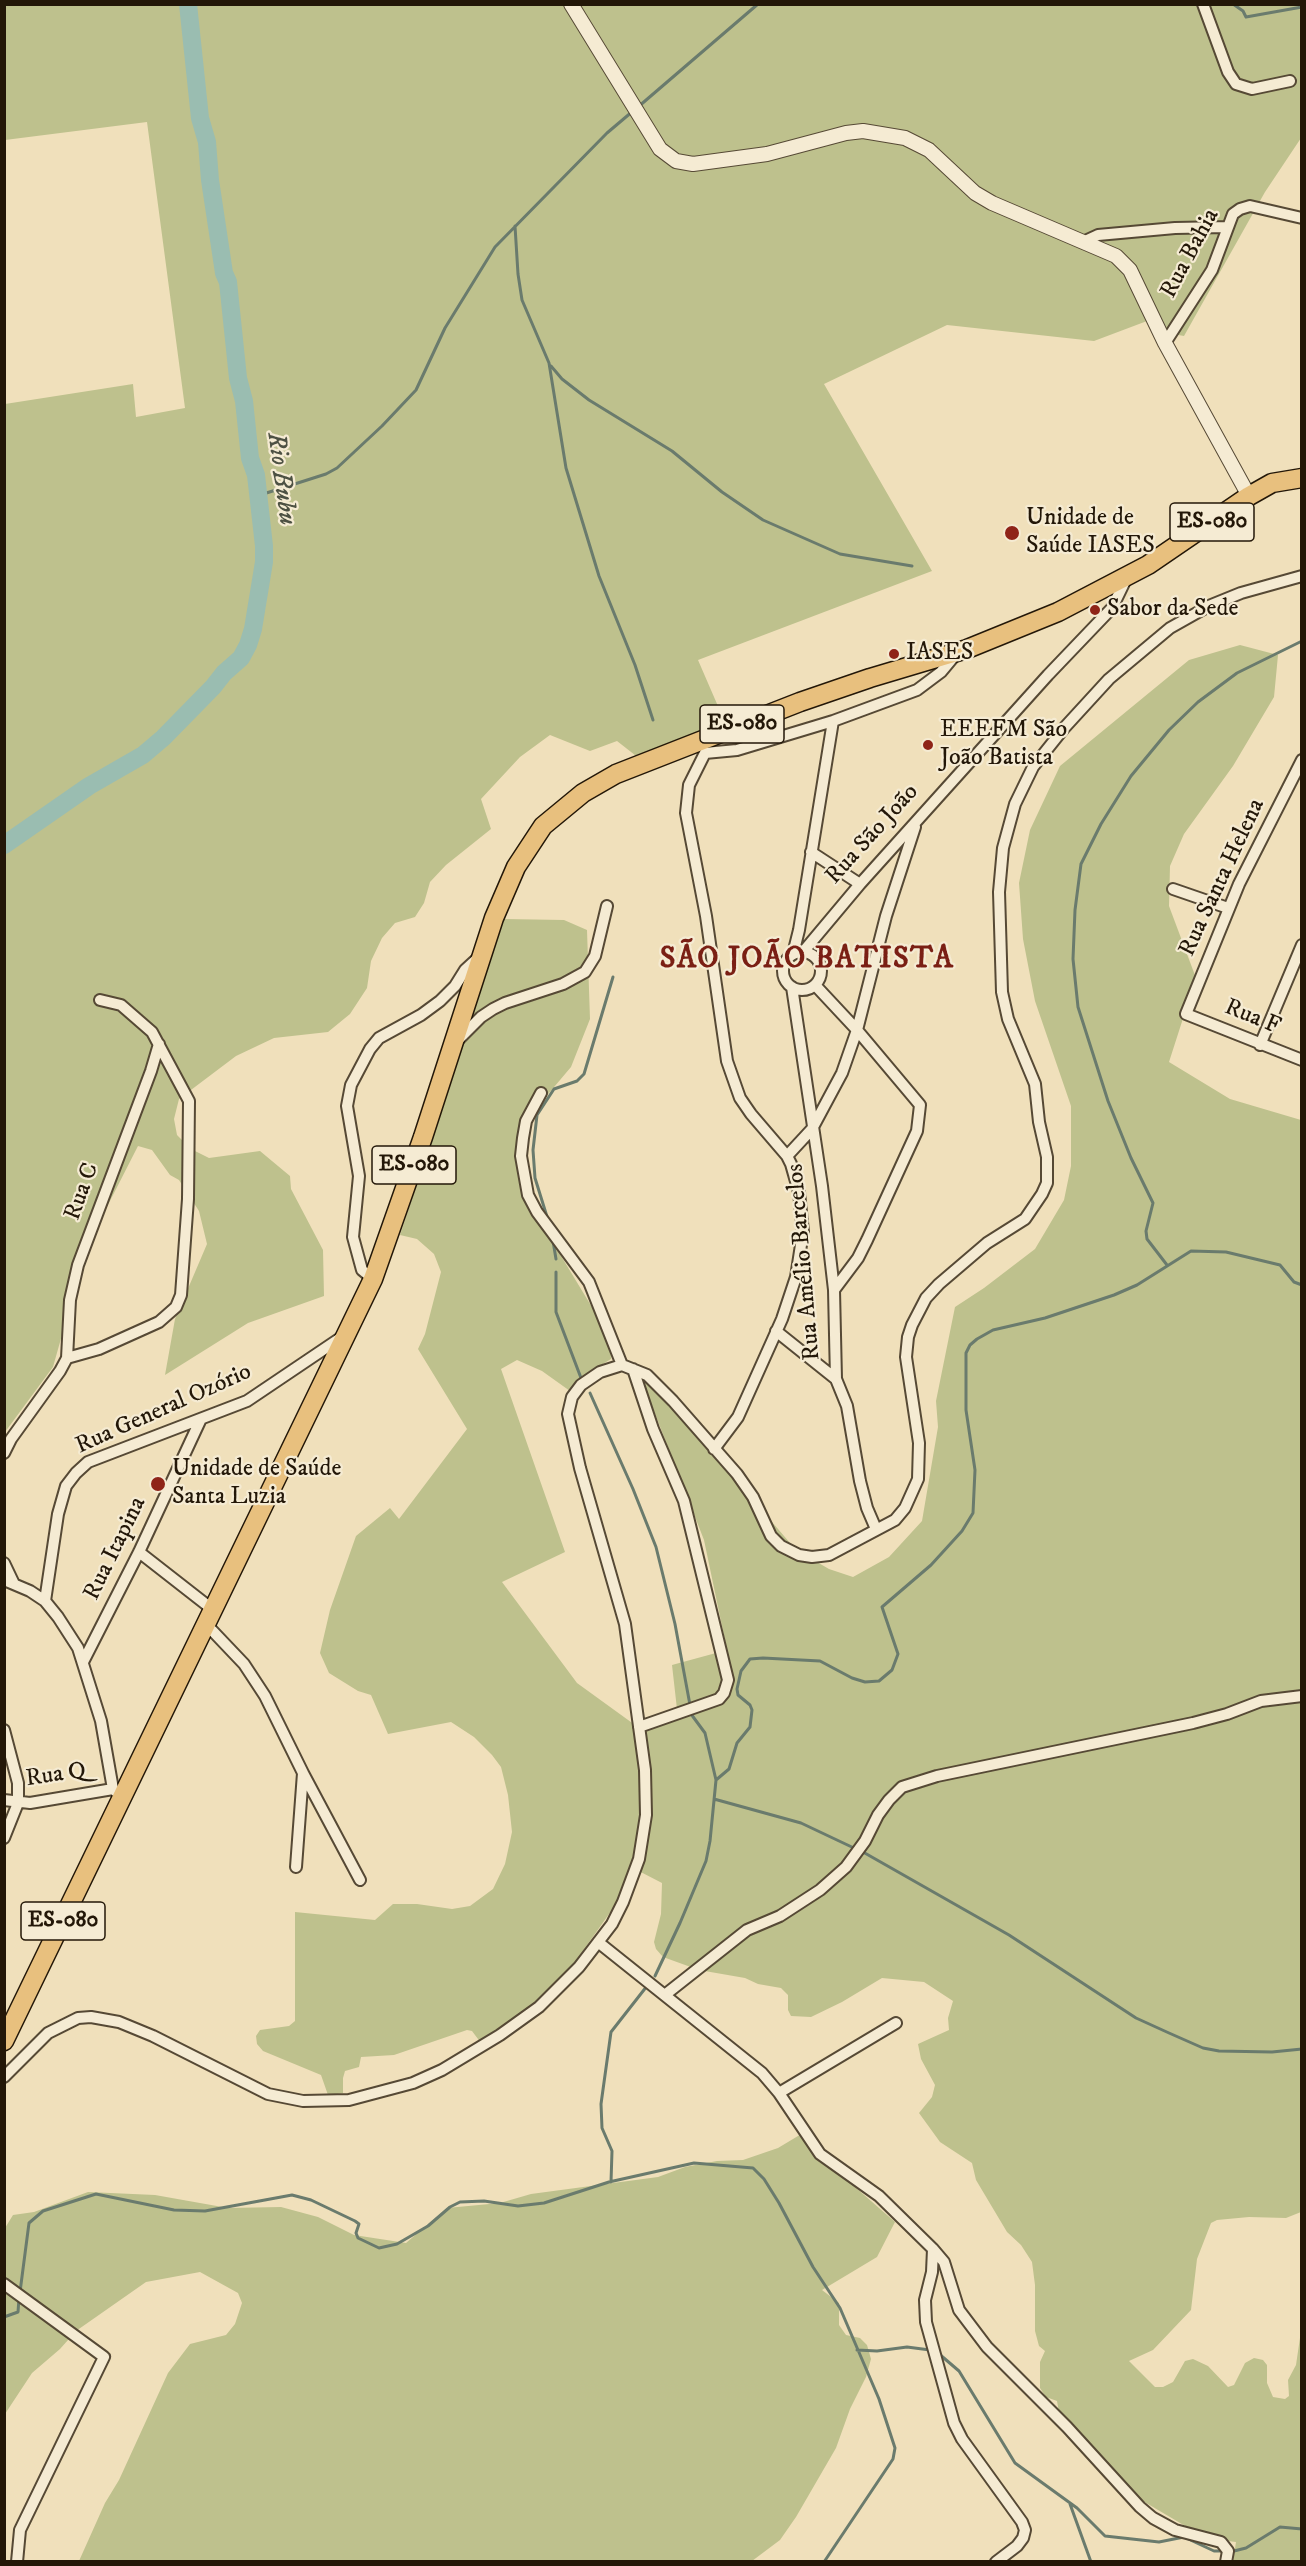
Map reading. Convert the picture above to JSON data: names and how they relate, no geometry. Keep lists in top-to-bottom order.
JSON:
{
  "streets": {
    "main road": ["ES-080"],
    "street": [
      "Rua Bahia",
      "Rua São João",
      "Rua Santa Helena",
      "Rua F",
      "Rua C",
      "Rua Amélio Barcelos",
      "Rua General Ozório",
      "Rua Itapina",
      "Rua Q"
    ]
  },
  "crossings": [
    ["ES-080", "Rua São João"],
    ["ES-080", "Rua General Ozório"],
    ["ES-080", "Rua Q"],
    ["Rua São João", "Rua Amélio Barcelos"],
    ["Rua Santa Helena", "Rua F"],
    ["Rua General Ozório", "Rua Itapina"]
  ],
  "districts": ["SÃO JOÃO BATISTA"],
  "water": ["Rio Bubu"],
  "places": [
    "Unidade de Saúde IASES",
    "Sabor da Sede",
    "IASES",
    "EEEFM São João Batista",
    "Unidade de Saúde Santa Luzia"
  ]
}
